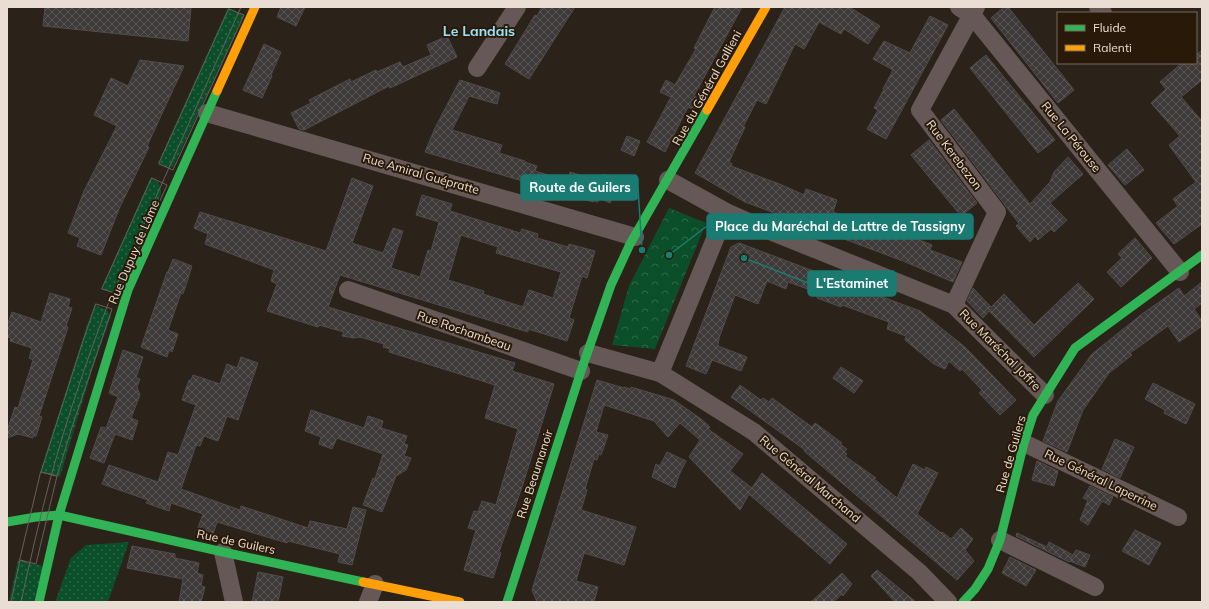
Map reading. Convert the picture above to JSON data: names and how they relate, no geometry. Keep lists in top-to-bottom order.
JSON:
{
  "streets": {
    "main road": [
      "Rue du Général Gallieni",
      "Rue Dupuy de Lôme",
      "Rue de Guilers",
      "Rue Beaumanoir"
    ],
    "street": [
      "Rue La Pérouse",
      "Rue Kerebezon",
      "Rue Amiral Guépratte",
      "Rue Rochambeau",
      "Rue Maréchal Joffre",
      "Rue Général Marchand",
      "Rue Général Laperrine"
    ]
  },
  "crossings": [
    ["Rue du Général Gallieni", "Rue Amiral Guépratte"],
    ["Rue du Général Gallieni", "Rue Maréchal Joffre"],
    ["Rue du Général Gallieni", "Rue Beaumanoir"],
    ["Rue La Pérouse", "Rue Kerebezon"],
    ["Rue La Pérouse", "Rue de Guilers"],
    ["Rue Kerebezon", "Rue Maréchal Joffre"],
    ["Rue Amiral Guépratte", "Rue Dupuy de Lôme"],
    ["Rue Amiral Guépratte", "Rue Beaumanoir"],
    ["Rue Dupuy de Lôme", "Rue de Guilers"],
    ["Rue Rochambeau", "Rue Beaumanoir"],
    ["Rue Maréchal Joffre", "Rue de Guilers"],
    ["Rue de Guilers", "Rue Général Laperrine"],
    ["Rue Beaumanoir", "Rue Général Marchand"]
  ],
  "districts": ["Le Landais"],
  "places": ["Route de Guilers", "Place du Maréchal de Lattre de Tassigny", "L'Estaminet"],
  "legend": ["Fluide", "Ralenti"]
}
